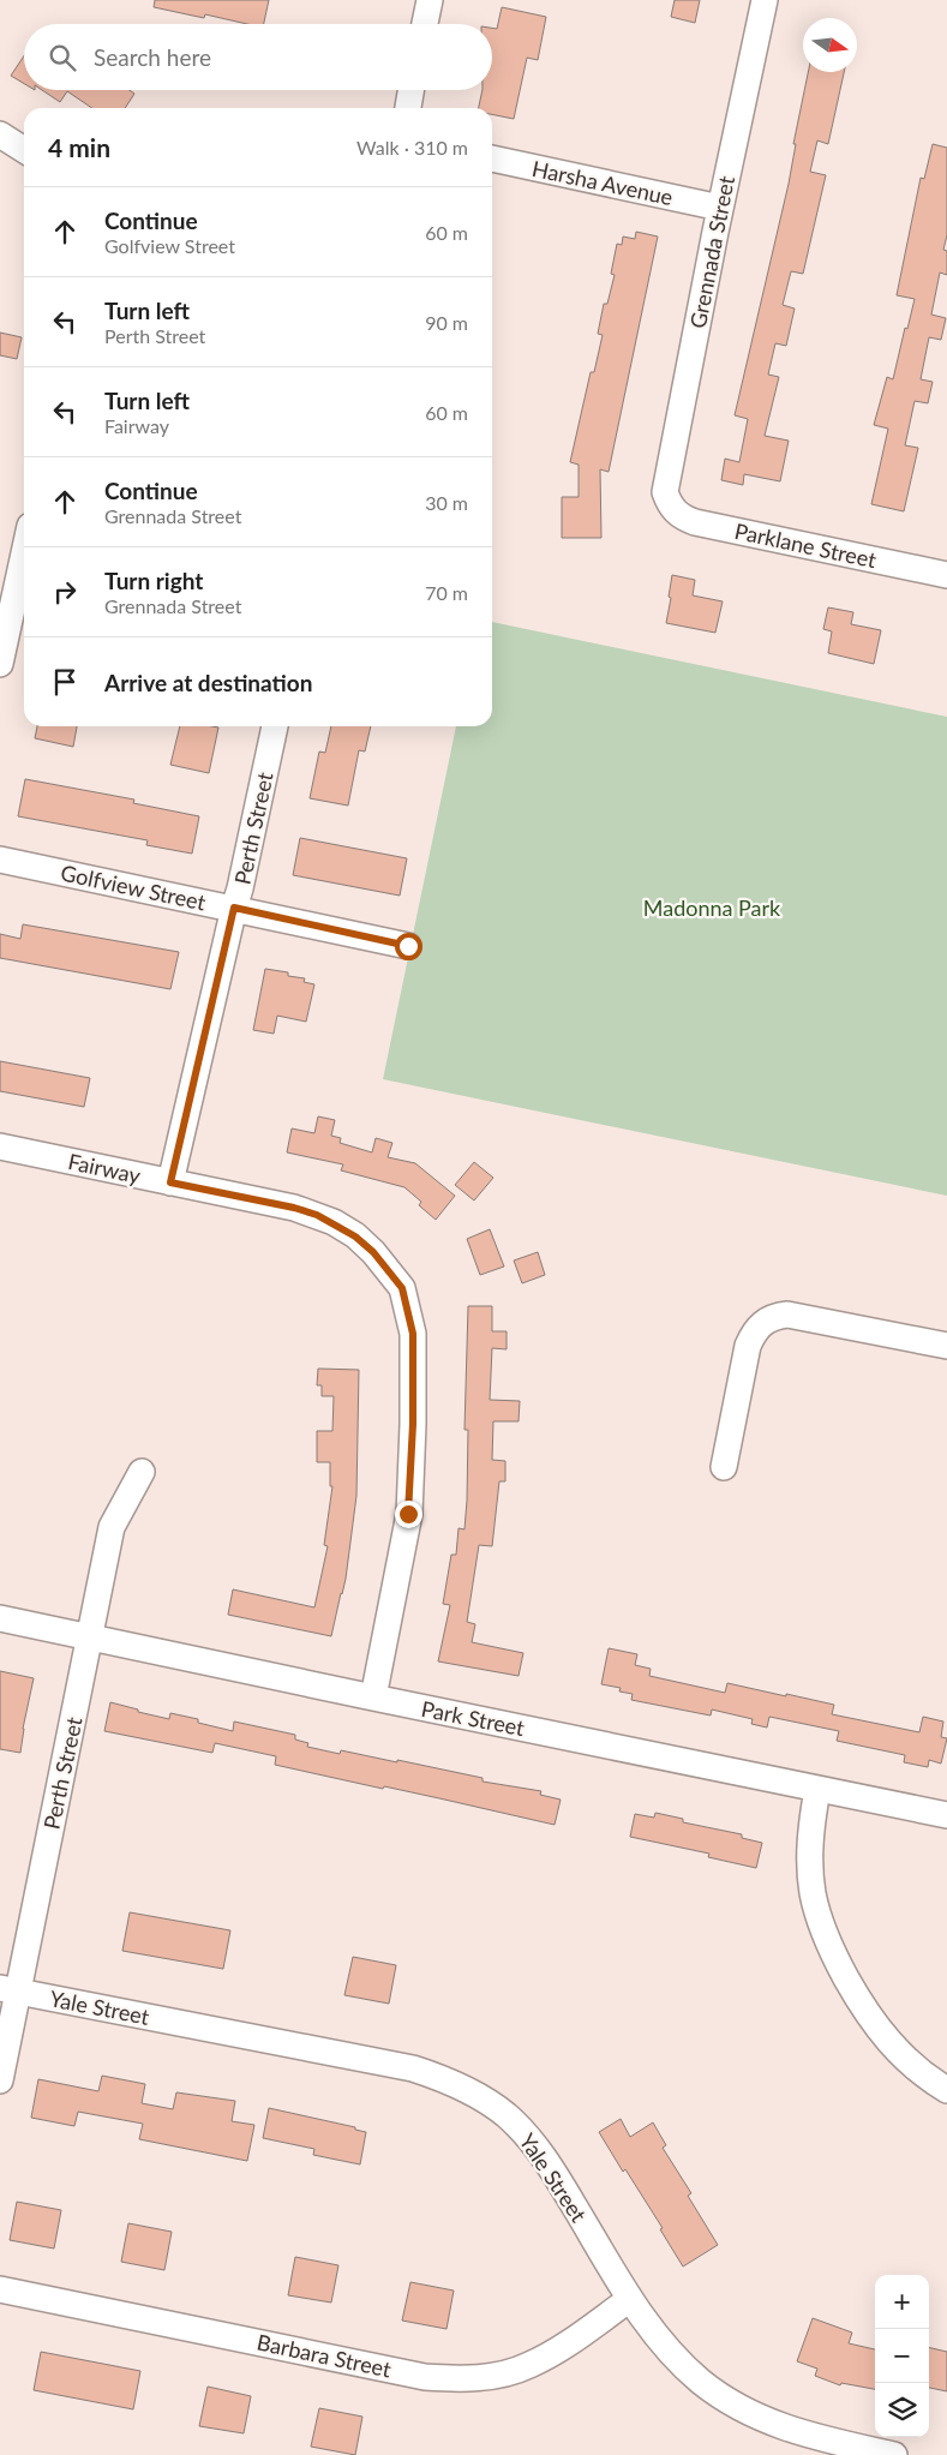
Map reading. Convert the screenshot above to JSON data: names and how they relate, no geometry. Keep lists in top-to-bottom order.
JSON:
{
  "streets": {
    "street": [
      "Harsha Avenue",
      "Grennada Street",
      "Parklane Street",
      "Perth Street",
      "Golfview Street",
      "Fairway",
      "Park Street",
      "Yale Street",
      "Barbara Street"
    ]
  },
  "crossings": [
    ["Harsha Avenue", "Grennada Street"],
    ["Grennada Street", "Parklane Street"],
    ["Perth Street", "Golfview Street"],
    ["Perth Street", "Fairway"],
    ["Perth Street", "Park Street"],
    ["Perth Street", "Yale Street"],
    ["Fairway", "Park Street"],
    ["Yale Street", "Barbara Street"]
  ],
  "parks": ["Madonna Park"],
  "north": "right",
  "page": {
    "search": "Search here",
    "heading": ["4 min", "Walk · 310 m"],
    "list": [
      ["Continue", "Golfview Street", "60 m"],
      ["Turn left", "Perth Street", "90 m"],
      ["Turn left", "Fairway", "60 m"],
      ["Continue", "Grennada Street", "30 m"],
      ["Turn right", "Grennada Street", "70 m"],
      "Arrive at destination"
    ],
    "map_buttons": ["+", "−"]
  }
}
